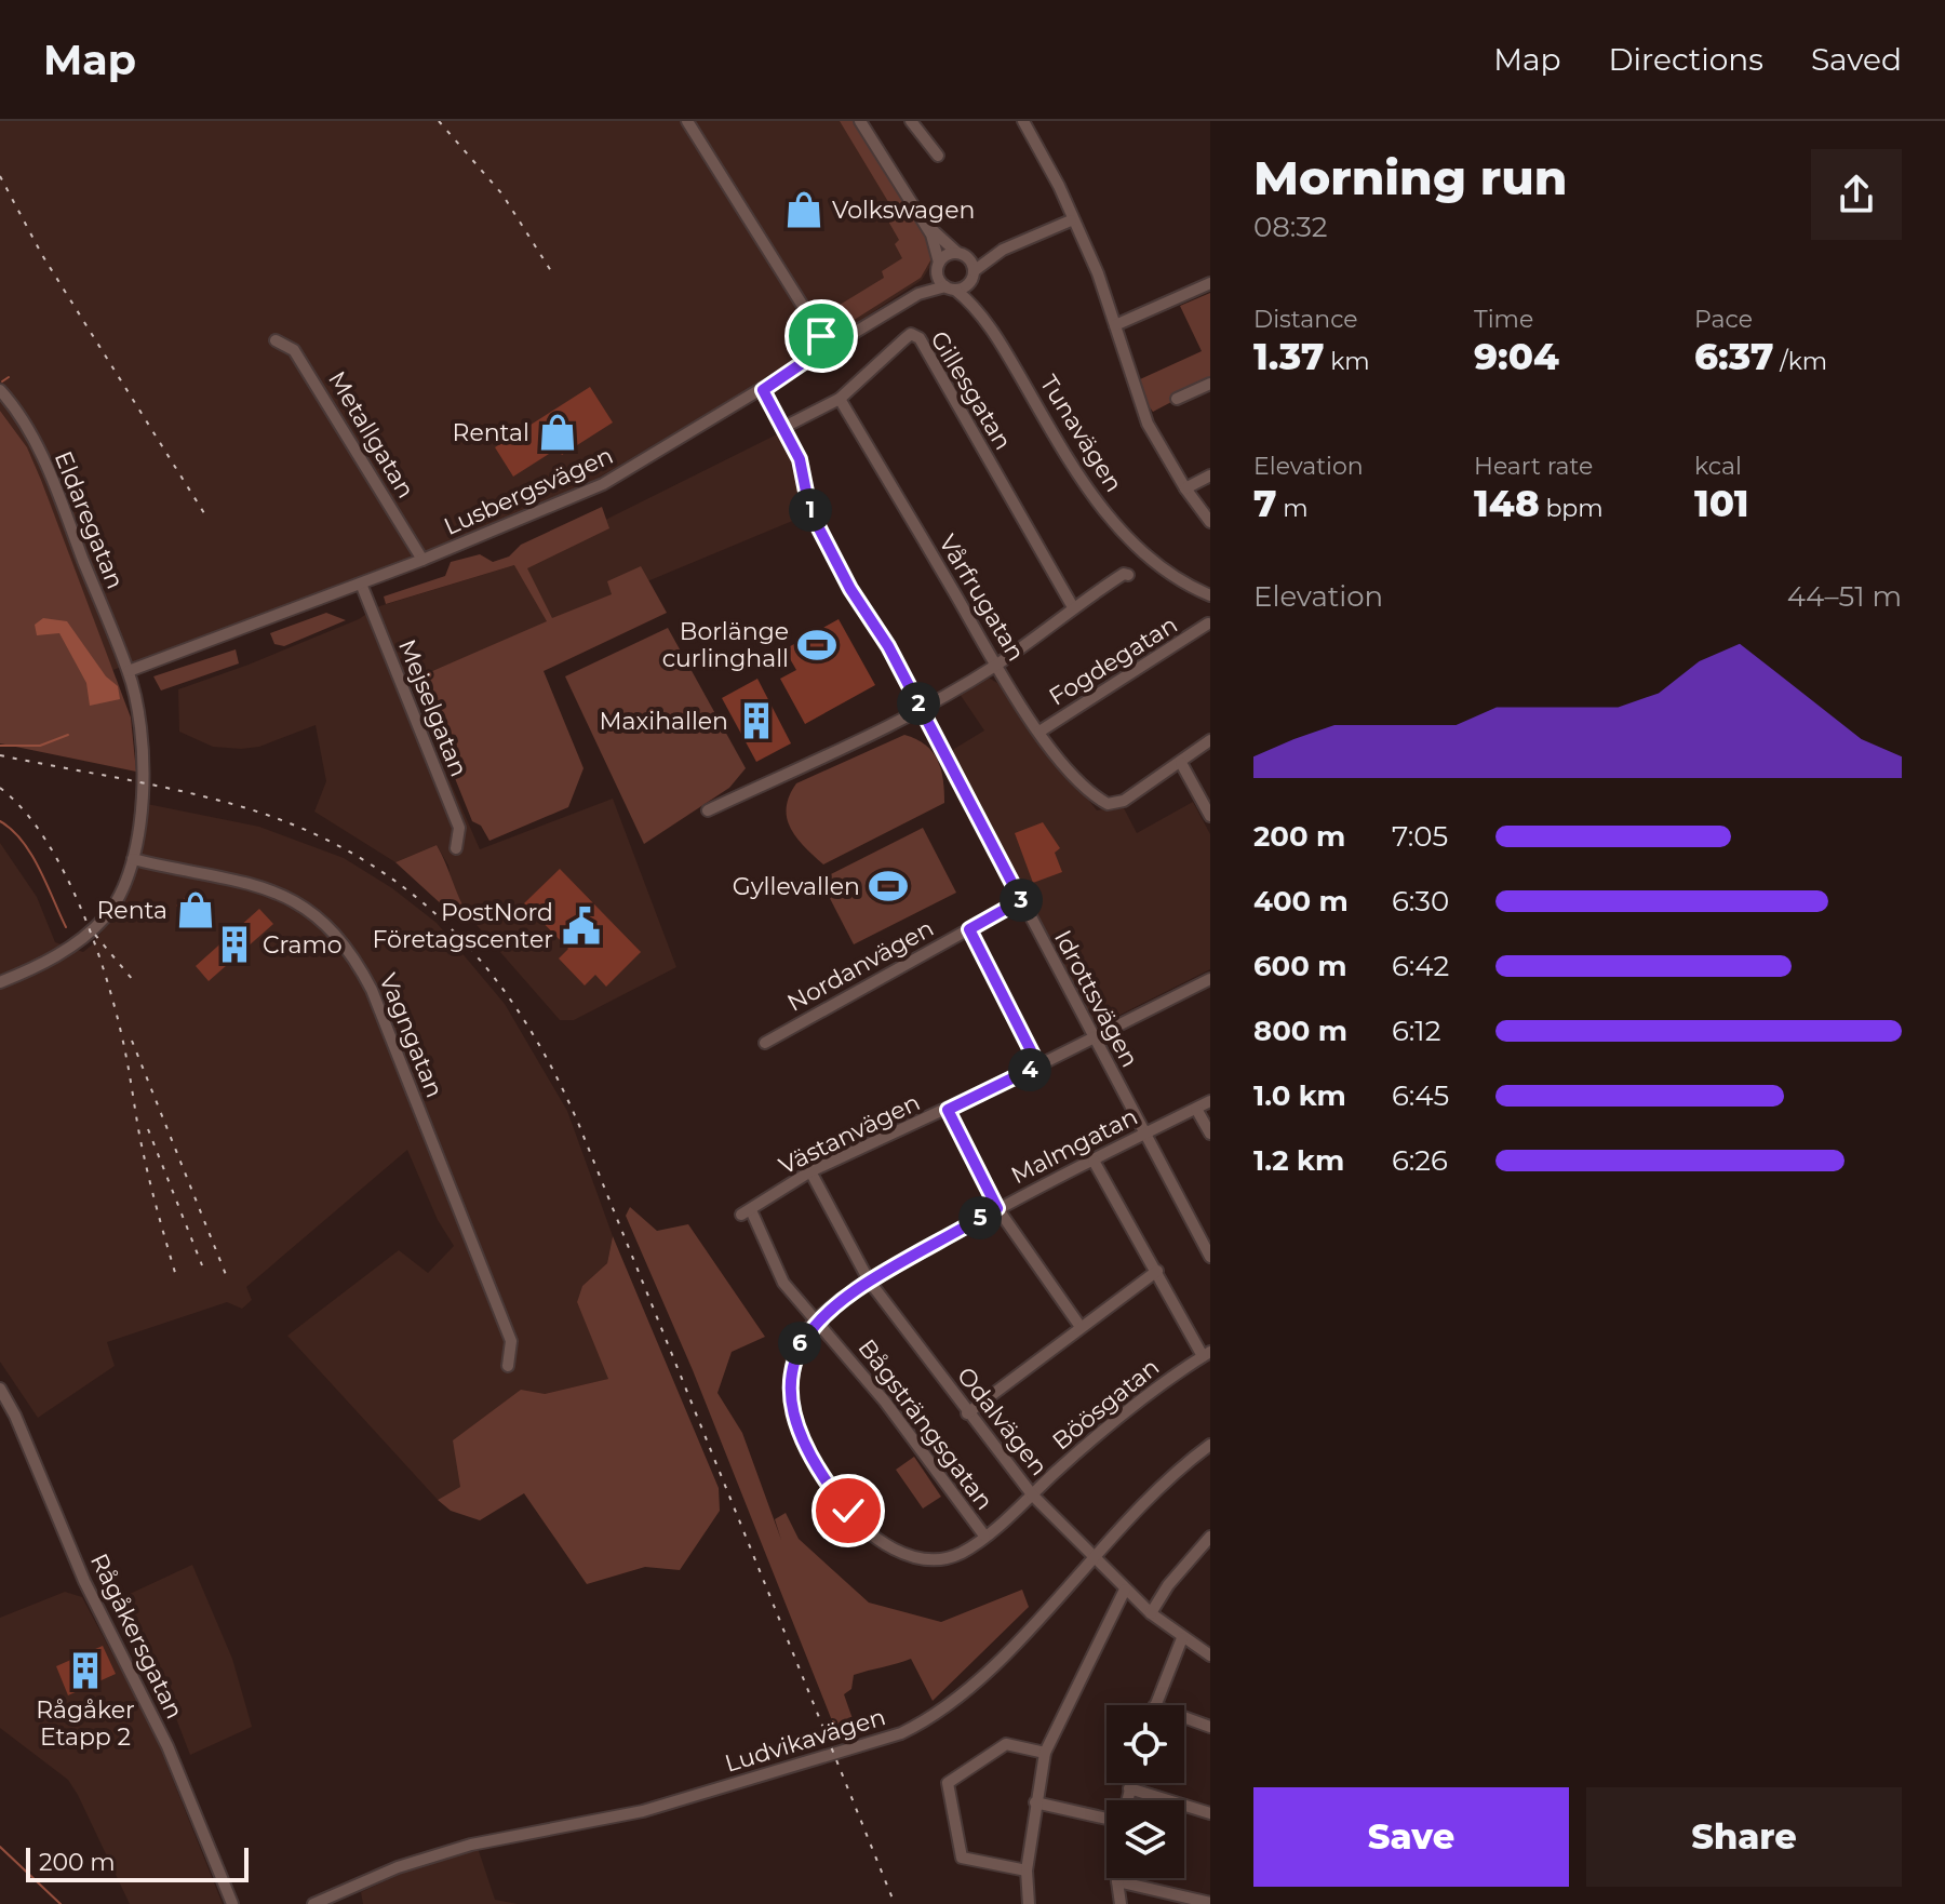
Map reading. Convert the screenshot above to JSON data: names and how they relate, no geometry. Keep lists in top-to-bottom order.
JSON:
{
  "streets": {
    "street": [
      "Gillesgatan",
      "Tunavägen",
      "Metallgatan",
      "Lusbergsvägen",
      "Eldaregatan",
      "Vårfrugatan",
      "Fogdegatan",
      "Mejselgatan",
      "Nordanvägen",
      "Idrottsvägen",
      "Vagngatan",
      "Västanvägen",
      "Malmgatan",
      "Böösgatan",
      "Odalvägen",
      "Bågsträngsgatan",
      "Rågåkersgatan",
      "Ludvikavägen"
    ]
  },
  "crossings": [
    ["Gillesgatan", "Vårfrugatan"],
    ["Gillesgatan", "Idrottsvägen"],
    ["Tunavägen", "Lusbergsvägen"],
    ["Metallgatan", "Lusbergsvägen"],
    ["Lusbergsvägen", "Eldaregatan"],
    ["Lusbergsvägen", "Mejselgatan"],
    ["Lusbergsvägen", "Idrottsvägen"],
    ["Vårfrugatan", "Fogdegatan"],
    ["Nordanvägen", "Idrottsvägen"],
    ["Idrottsvägen", "Västanvägen"],
    ["Idrottsvägen", "Malmgatan"],
    ["Västanvägen", "Odalvägen"],
    ["Västanvägen", "Bågsträngsgatan"],
    ["Malmgatan", "Böösgatan"],
    ["Malmgatan", "Odalvägen"],
    ["Malmgatan", "Bågsträngsgatan"],
    ["Böösgatan", "Odalvägen"],
    ["Böösgatan", "Bågsträngsgatan"],
    ["Odalvägen", "Ludvikavägen"]
  ],
  "places": {
    "shop": ["Volkswagen", "Rental", "Renta"],
    "sports": ["Borlänge curlinghall", "Gyllevallen"],
    "building": ["Maxihallen", "Cramo", "Rågåker Etapp 2"],
    "public building": ["PostNord Företagscenter"]
  },
  "scale_bar": "200 m",
  "page": {
    "header": "Map",
    "nav": ["Map", "Directions", "Saved"],
    "heading": ["Morning run", "08:32"],
    "stats": [
      ["Distance", "1.37 km"],
      ["Time", "9:04"],
      ["Pace", "6:37 /km"],
      ["Elevation", "7 m"],
      ["Heart rate", "148 bpm"],
      ["kcal", "101"]
    ],
    "pins": [
      "1",
      "2",
      "3",
      "4",
      "5",
      "6"
    ],
    "chart": ["Elevation", "44–51 m"],
    "list": [
      {
        "name": "200 m",
        "note": "7:05"
      },
      {
        "name": "400 m",
        "note": "6:30"
      },
      {
        "name": "600 m",
        "note": "6:42"
      },
      {
        "name": "800 m",
        "note": "6:12"
      },
      {
        "name": "1.0 km",
        "note": "6:45"
      },
      {
        "name": "1.2 km",
        "note": "6:26"
      }
    ],
    "buttons": ["Save", "Share"],
    "scale": "200 m"
  }
}
